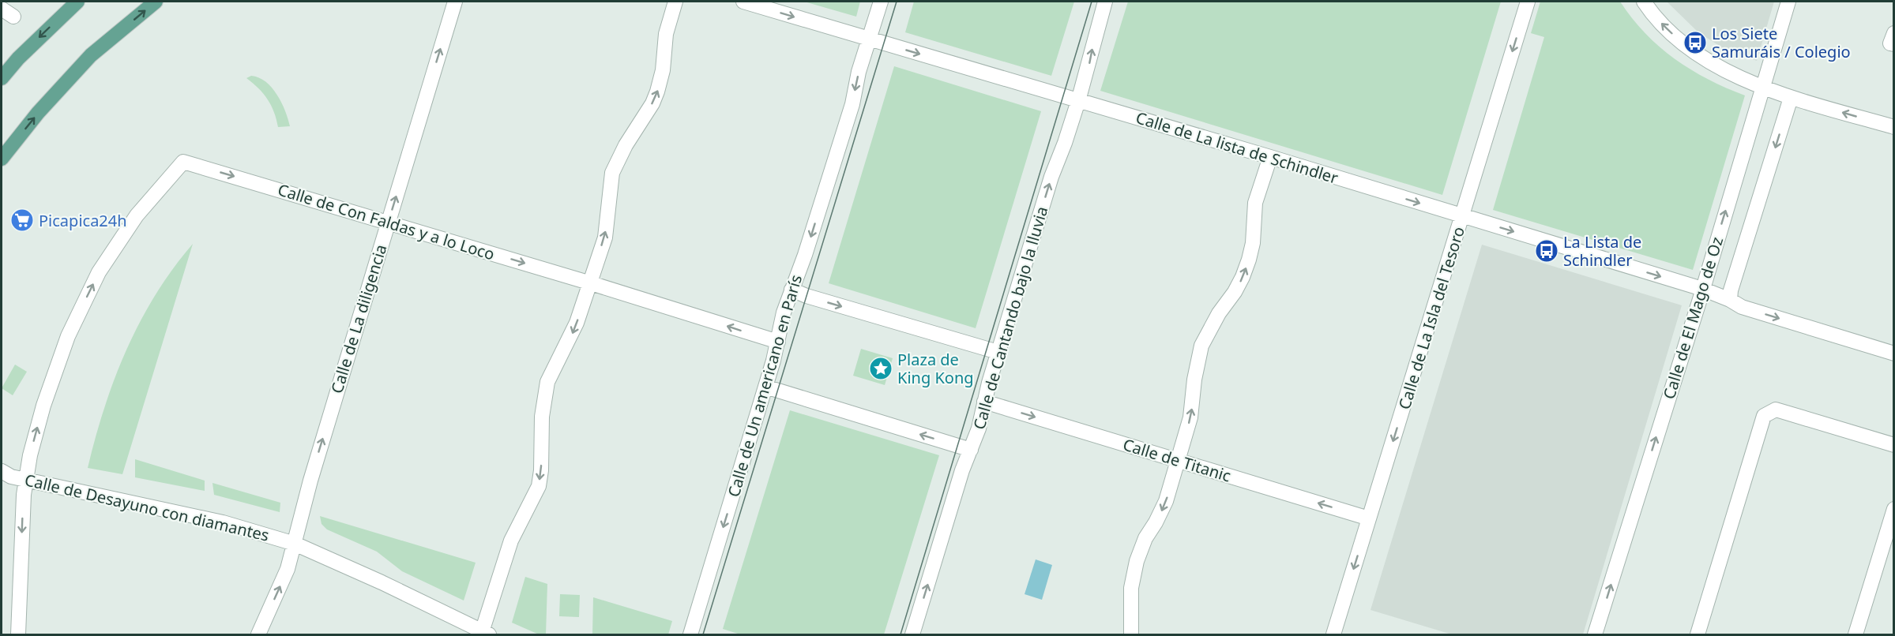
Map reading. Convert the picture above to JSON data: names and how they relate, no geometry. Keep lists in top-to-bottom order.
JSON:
{
  "streets": {
    "street": [
      "Calle de La lista de Schindler",
      "Calle de Con Faldas y a lo Loco",
      "Calle de Cantando bajo la lluvia",
      "Calle de La Isla del Tesoro",
      "Calle de El Mago de Oz",
      "Calle de La diligencia",
      "Calle de Un americano en París",
      "Calle de Titanic",
      "Calle de Desayuno con diamantes"
    ]
  },
  "crossings": [
    ["Calle de La lista de Schindler", "Calle de Cantando bajo la lluvia"],
    ["Calle de La lista de Schindler", "Calle de La Isla del Tesoro"],
    ["Calle de La lista de Schindler", "Calle de El Mago de Oz"],
    ["Calle de La lista de Schindler", "Calle de Un americano en París"],
    ["Calle de Con Faldas y a lo Loco", "Calle de La diligencia"],
    ["Calle de Con Faldas y a lo Loco", "Calle de Desayuno con diamantes"],
    ["Calle de Cantando bajo la lluvia", "Calle de Titanic"],
    ["Calle de La Isla del Tesoro", "Calle de Titanic"],
    ["Calle de La diligencia", "Calle de Desayuno con diamantes"]
  ],
  "one_way": [
    "Calle de La lista de Schindler",
    "Calle de Cantando bajo la lluvia",
    "Calle de La Isla del Tesoro",
    "Calle de La diligencia",
    "Calle de Un americano en París"
  ],
  "places": {
    "bus stop": ["Los Siete Samuráis / Colegio", "La Lista de Schindler"],
    "supermarket": ["Picapica24h"],
    "place": ["Plaza de King Kong"]
  }
}
